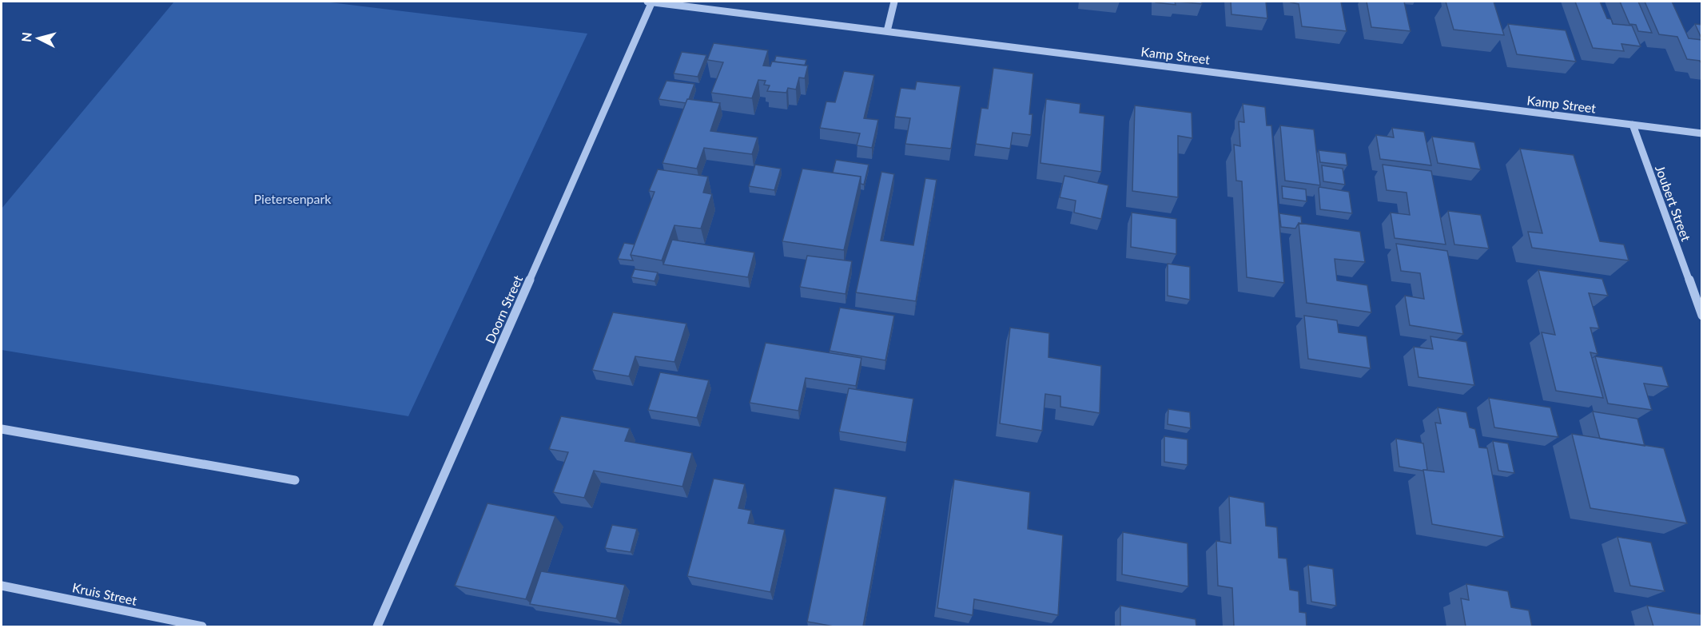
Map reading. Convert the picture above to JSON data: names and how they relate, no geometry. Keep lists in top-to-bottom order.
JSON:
{
  "streets": {
    "street": [
      "Kamp Street",
      "Joubert Street",
      "Doorn Street",
      "Kruis Street"
    ]
  },
  "crossings": [
    ["Kamp Street", "Joubert Street"],
    ["Kamp Street", "Doorn Street"]
  ],
  "parks": ["Pietersenpark"],
  "north": "left"
}
